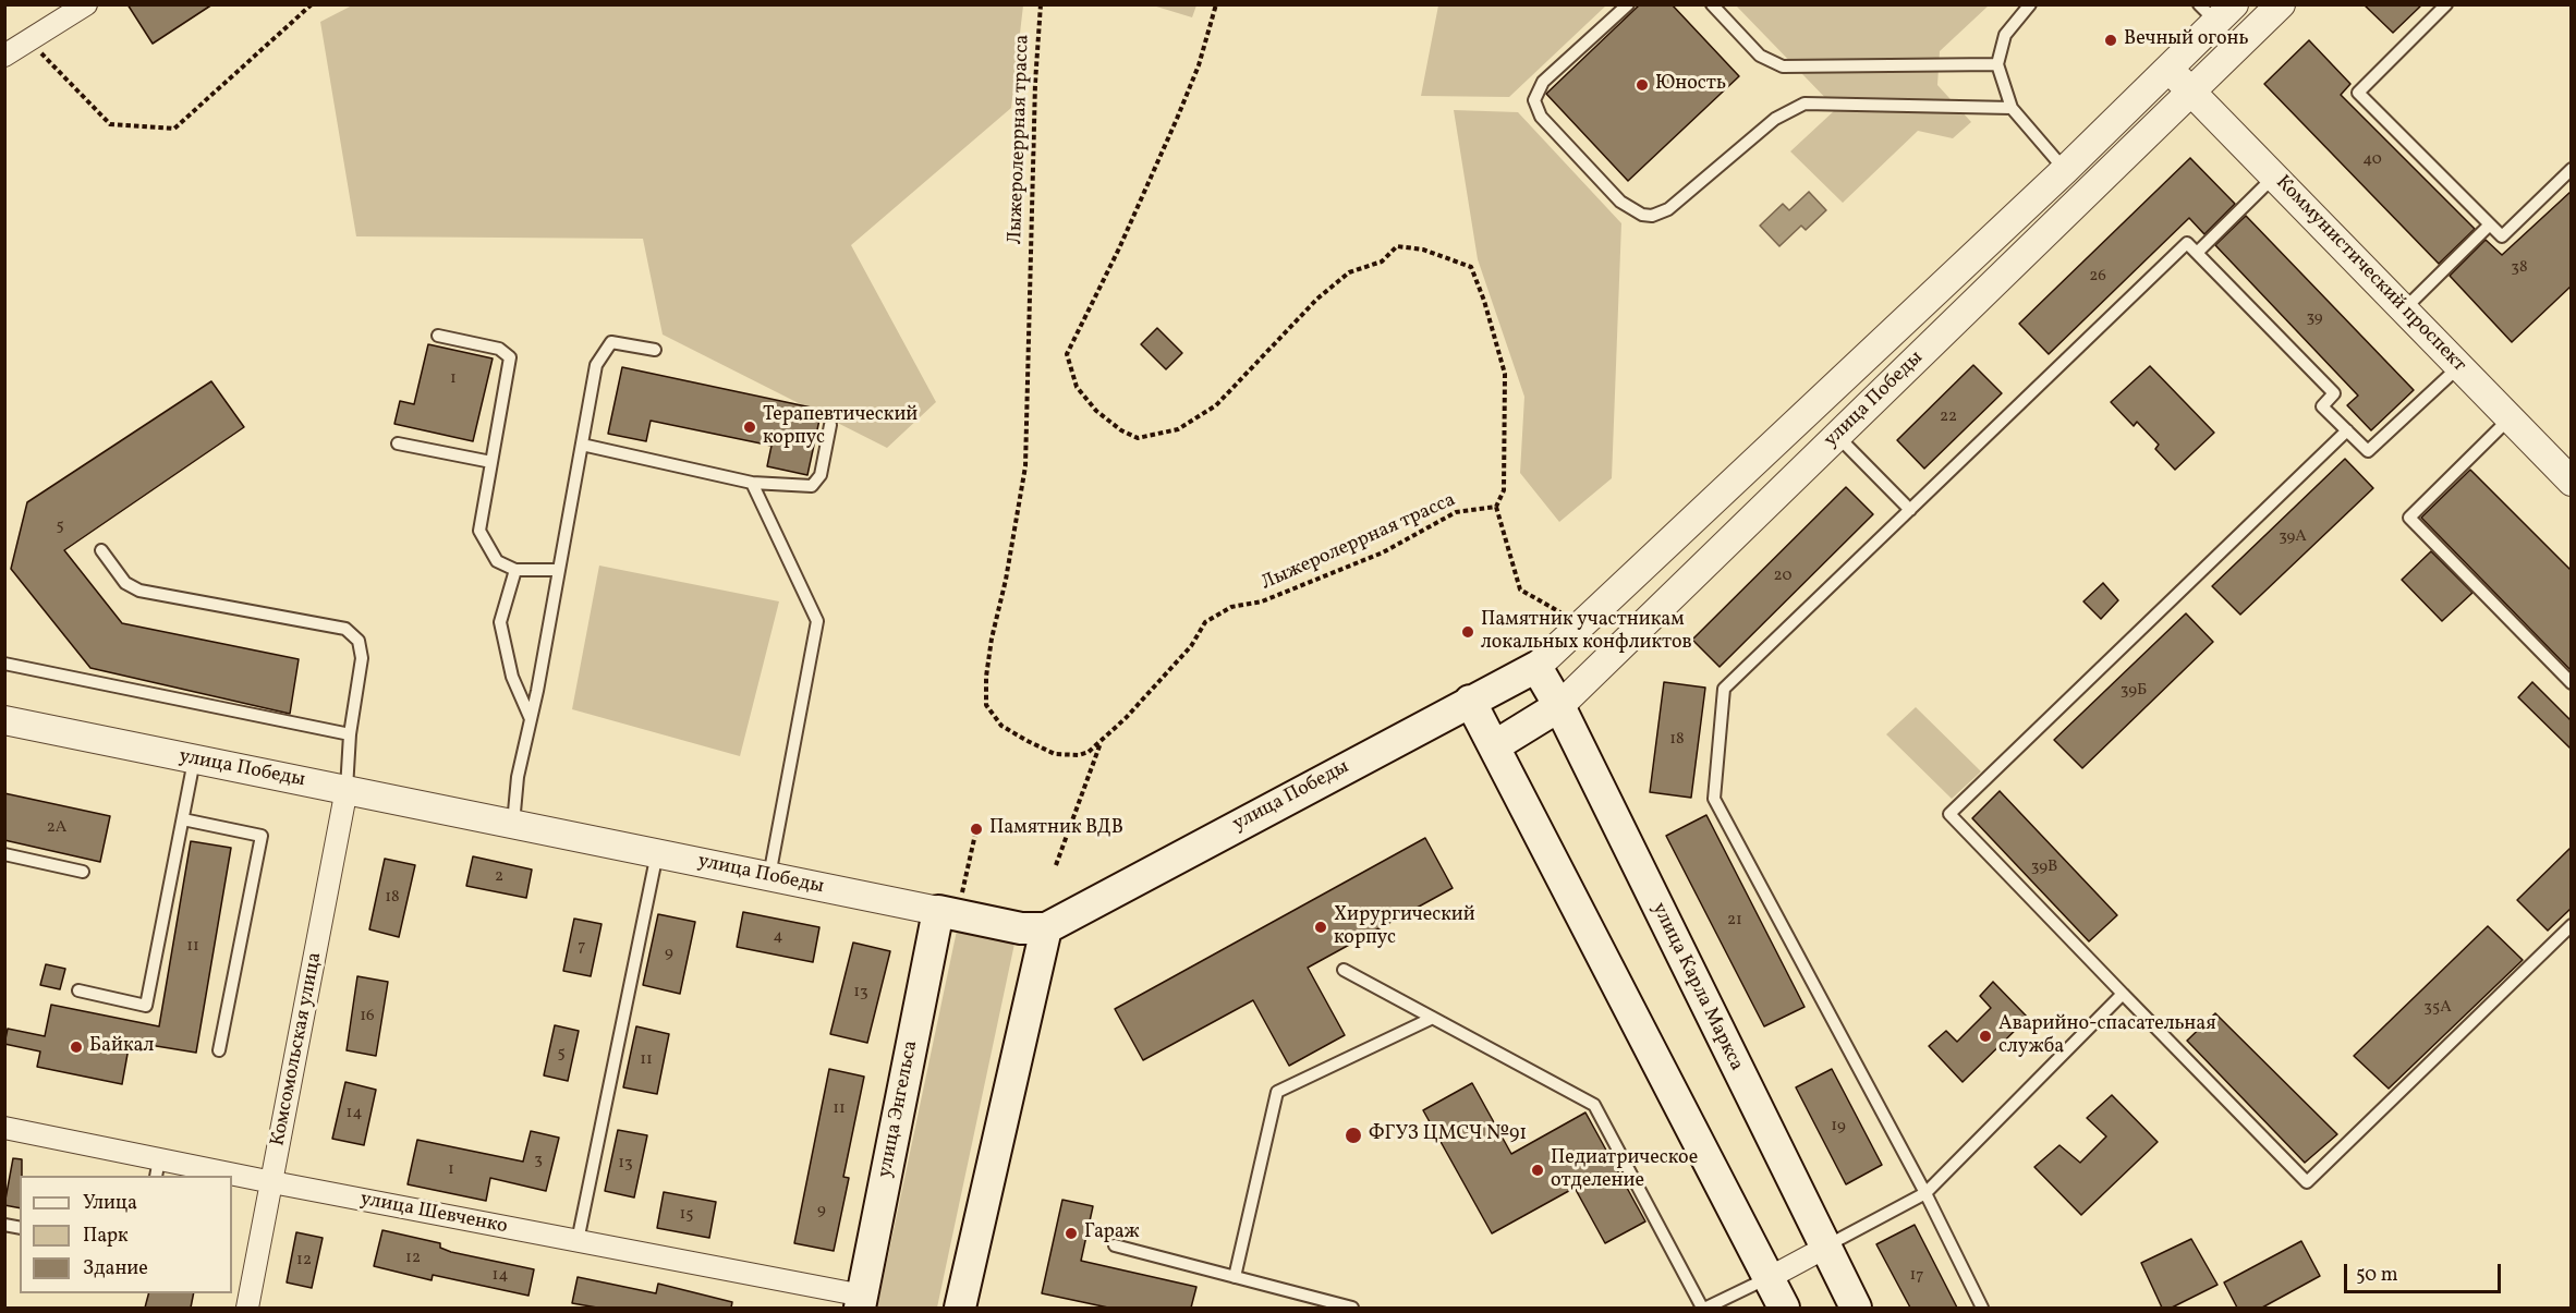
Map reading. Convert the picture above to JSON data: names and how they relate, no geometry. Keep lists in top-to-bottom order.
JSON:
{
  "streets": {
    "main road": ["улица Победы", "улица Карла Маркса", "улица Энгельса"],
    "street": ["Коммунистический проспект", "Комсомольская улица", "улица Шевченко"],
    "path": ["Лыжеролеррная трасса"]
  },
  "crossings": [
    ["Коммунистический проспект", "улица Победы"],
    ["улица Победы", "улица Карла Маркса"],
    ["улица Победы", "Комсомольская улица"],
    ["улица Победы", "улица Энгельса"],
    ["Комсомольская улица", "улица Шевченко"],
    ["улица Энгельса", "улица Шевченко"]
  ],
  "places": [
    "Вечный огонь",
    "Юность",
    "Терапевтический корпус",
    "Памятник участникам локальных конфликтов",
    "Памятник ВДВ",
    "Хирургический корпус",
    "Аварийно-спасательная служба",
    "Байкал",
    "ФГУЗ ЦМСЧ №91",
    "Педиатрическое отделение",
    "Гараж"
  ],
  "house_numbers": [
    "40",
    "38",
    "26",
    "39",
    "1",
    "22",
    "5",
    "39А",
    "20",
    "39Б",
    "18",
    "2А",
    "39В",
    "2",
    "18",
    "21",
    "4",
    "11",
    "7",
    "9",
    "13",
    "35А",
    "16",
    "5",
    "11",
    "11",
    "14",
    "19",
    "3",
    "13",
    "1",
    "9",
    "15",
    "12",
    "12",
    "14",
    "17"
  ],
  "legend": ["Улица", "Парк", "Здание"],
  "scale_bar": "50 m"
}
